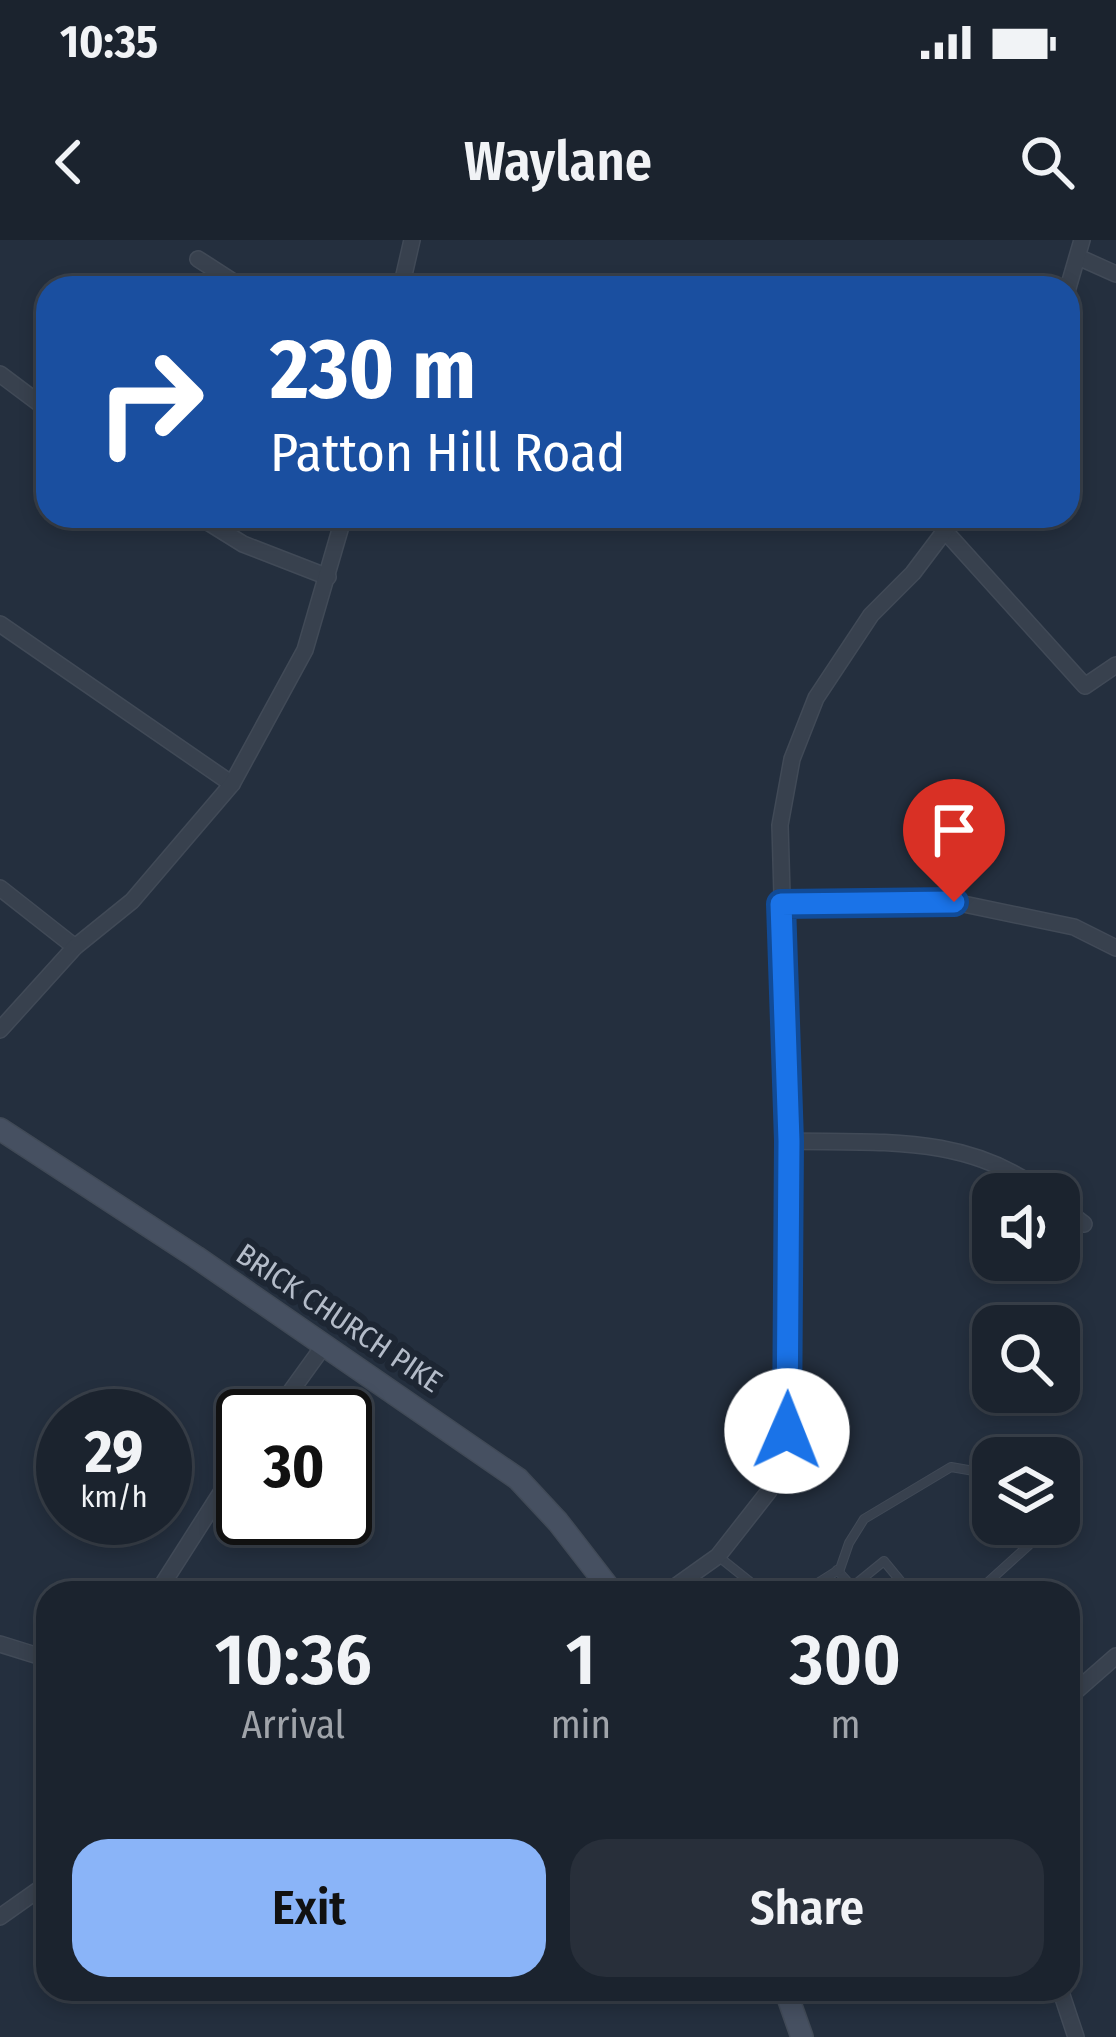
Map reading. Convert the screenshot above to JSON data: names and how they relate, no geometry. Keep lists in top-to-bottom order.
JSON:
{
  "streets": {
    "main road": ["BRICK CHURCH PIKE"]
  },
  "page": {
    "status": "10:35",
    "header": "Waylane",
    "turn": ["230 m", "Patton Hill Road"],
    "speed": "29 km/h",
    "limit": "30",
    "eta": [
      "10:36",
      "Arrival",
      "1",
      "min",
      "300",
      "m"
    ],
    "buttons": ["Exit", "Share"]
  }
}
